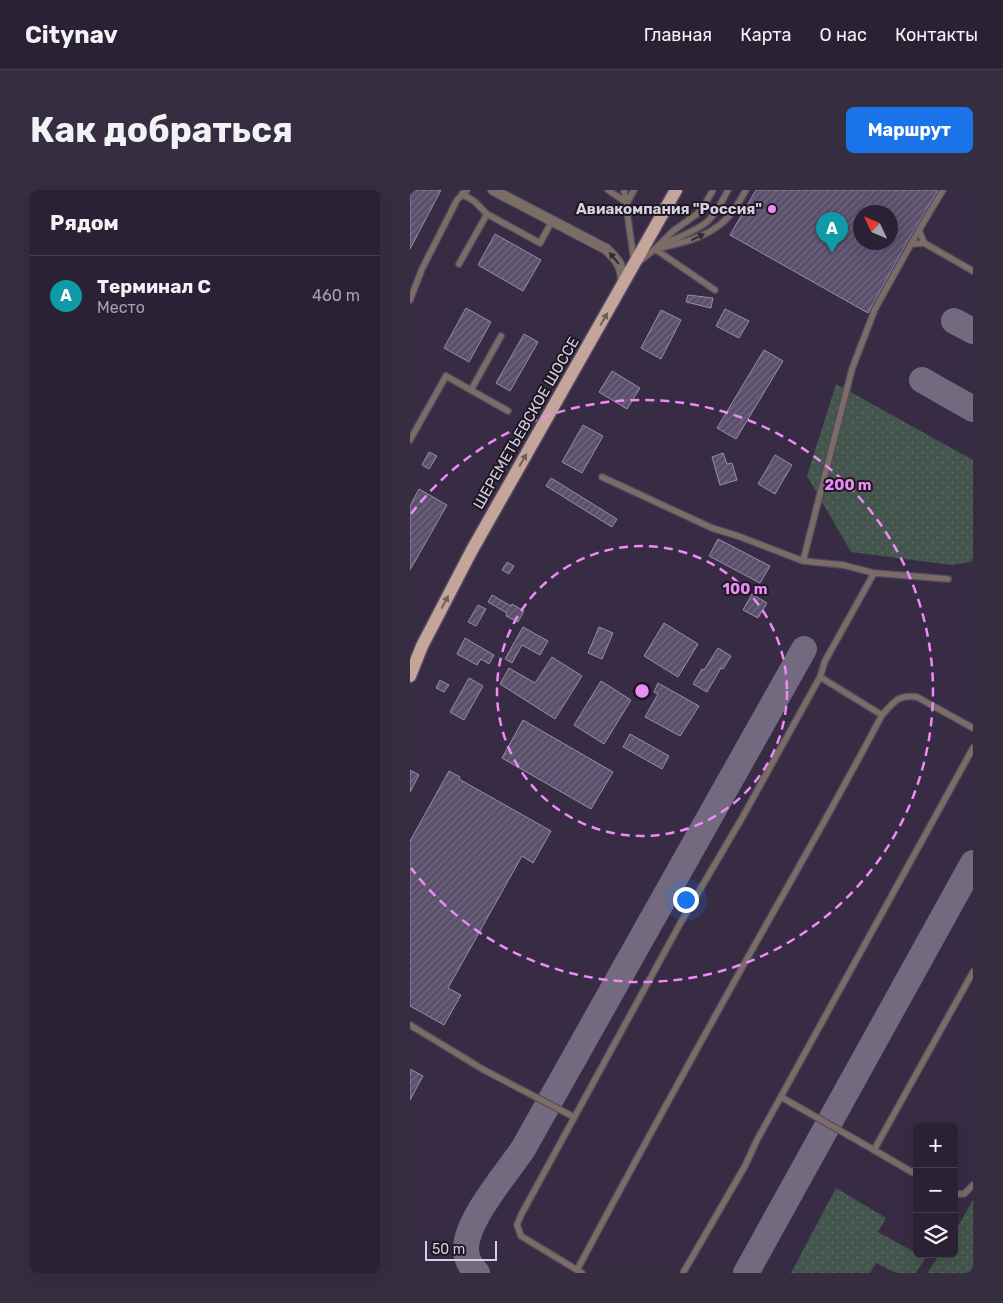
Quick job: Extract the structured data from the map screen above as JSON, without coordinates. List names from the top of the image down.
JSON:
{
  "streets": {
    "main road": ["ШЕРЕМЕТЬЕВСКОЕ ШОССЕ"]
  },
  "one_way": ["ШЕРЕМЕТЬЕВСКОЕ ШОССЕ"],
  "places": ["Авиакомпания \"Россия\""],
  "scale_bar": "50 m",
  "north": "top left",
  "page": {
    "header": "Citynav",
    "nav": [
      "Главная",
      "Карта",
      "О нас",
      "Контакты"
    ],
    "buttons": "Маршрут",
    "title": "Как добраться",
    "heading": "Рядом",
    "pins": "A",
    "list": [
      {
        "mark": "A",
        "name": "Терминал C",
        "note": "Место",
        "value": "460 m"
      }
    ],
    "map_buttons": ["+", "−"],
    "scale": "50 m"
  },
  "rings": ["200 m", "100 m"]
}
